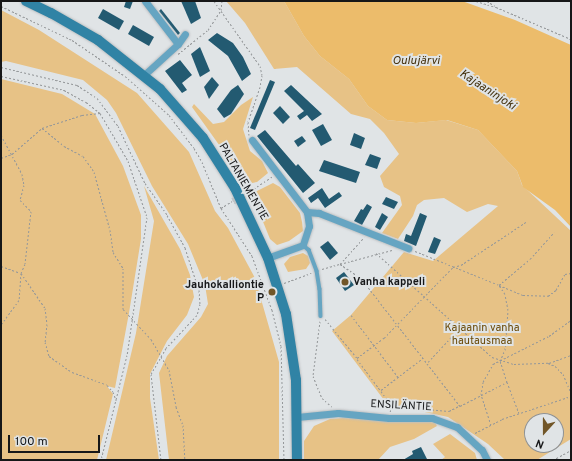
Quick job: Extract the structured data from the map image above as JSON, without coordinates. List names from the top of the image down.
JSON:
{
  "streets": {
    "street": ["PALTANIEMENTIE", "ENSILÄNTIE"]
  },
  "crossings": [
    ["PALTANIEMENTIE", "ENSILÄNTIE"]
  ],
  "water": ["Oulujärvi", "Kajaaninjoki"],
  "parks": ["Kajaanin vanha hautausmaa"],
  "places": ["Vanha kappeli", "Jauhokalliontie P"],
  "scale_bar": "100 m",
  "north": "bottom"
}
